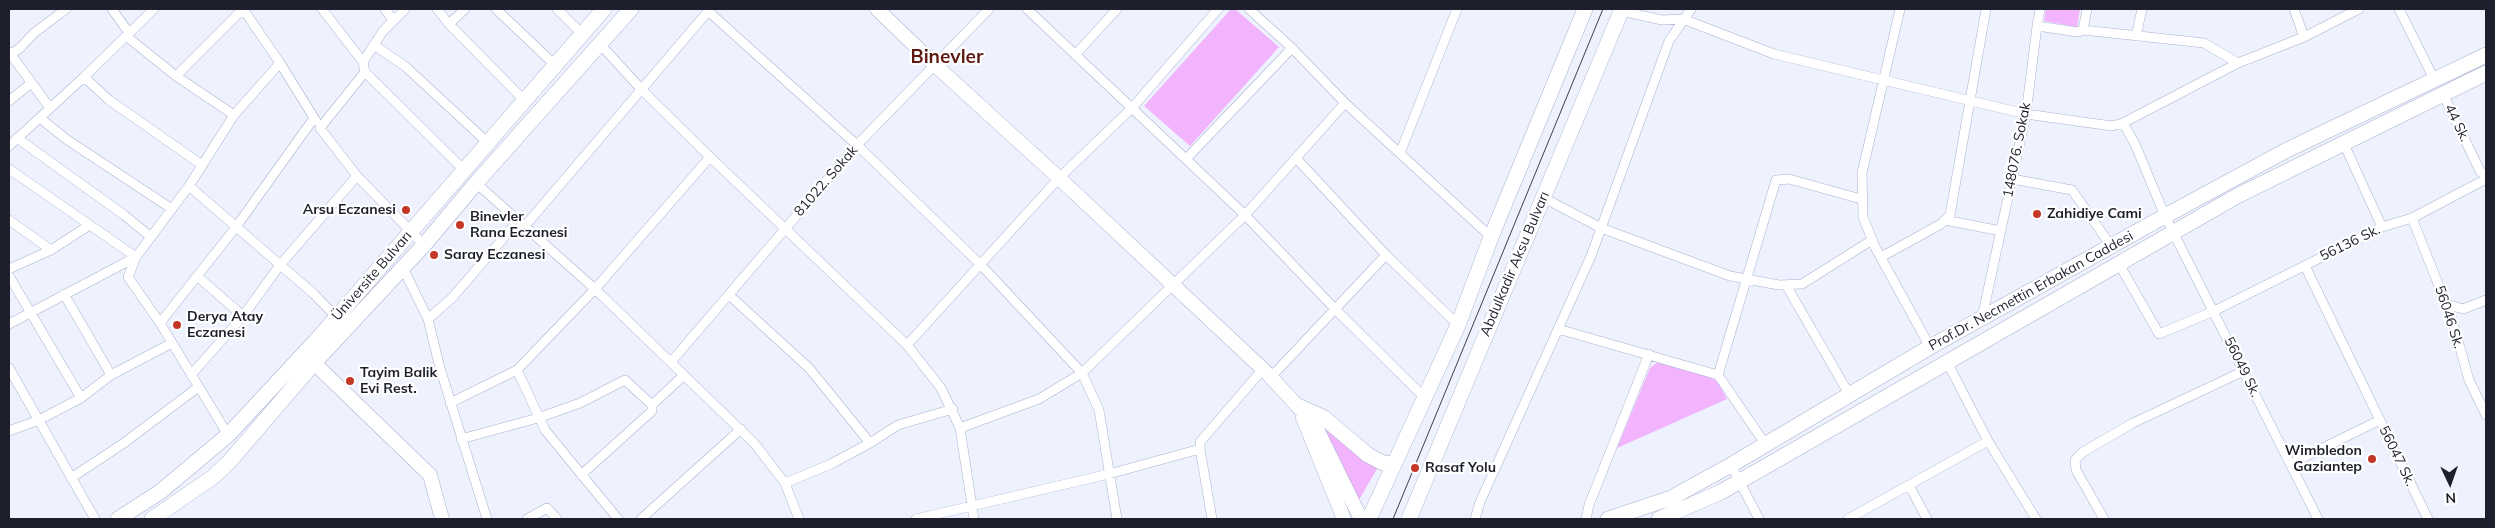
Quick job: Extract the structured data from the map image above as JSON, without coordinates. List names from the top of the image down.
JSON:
{
  "streets": {
    "main road": ["Abdulkadir Aksu Bulvarı", "Üniversite Bulvarı", "Prof.Dr. Necmettin Erbakan Caddesi"],
    "street": [
      "44 Sk.",
      "148076. Sokak",
      "81022. Sokak",
      "56136 Sk.",
      "56046 Sk.",
      "56049 Sk.",
      "56047 Sk."
    ]
  },
  "crossings": [
    ["44 Sk.", "56136 Sk."],
    ["44 Sk.", "Prof.Dr. Necmettin Erbakan Caddesi"],
    ["148076. Sokak", "Prof.Dr. Necmettin Erbakan Caddesi"],
    ["56136 Sk.", "Prof.Dr. Necmettin Erbakan Caddesi"],
    ["56136 Sk.", "56046 Sk."],
    ["56136 Sk.", "56049 Sk."],
    ["56136 Sk.", "56047 Sk."],
    ["Prof.Dr. Necmettin Erbakan Caddesi", "56049 Sk."]
  ],
  "districts": ["Binevler"],
  "places": [
    "Arsu Eczanesi",
    "Zahidiye Cami",
    "Binevler Rana Eczanesi",
    "Saray Eczanesi",
    "Derya Atay Eczanesi",
    "Tayim Balik Evi Rest.",
    "Wimbledon Gaziantep",
    "Rasaf Yolu"
  ],
  "north": "bottom"
}
